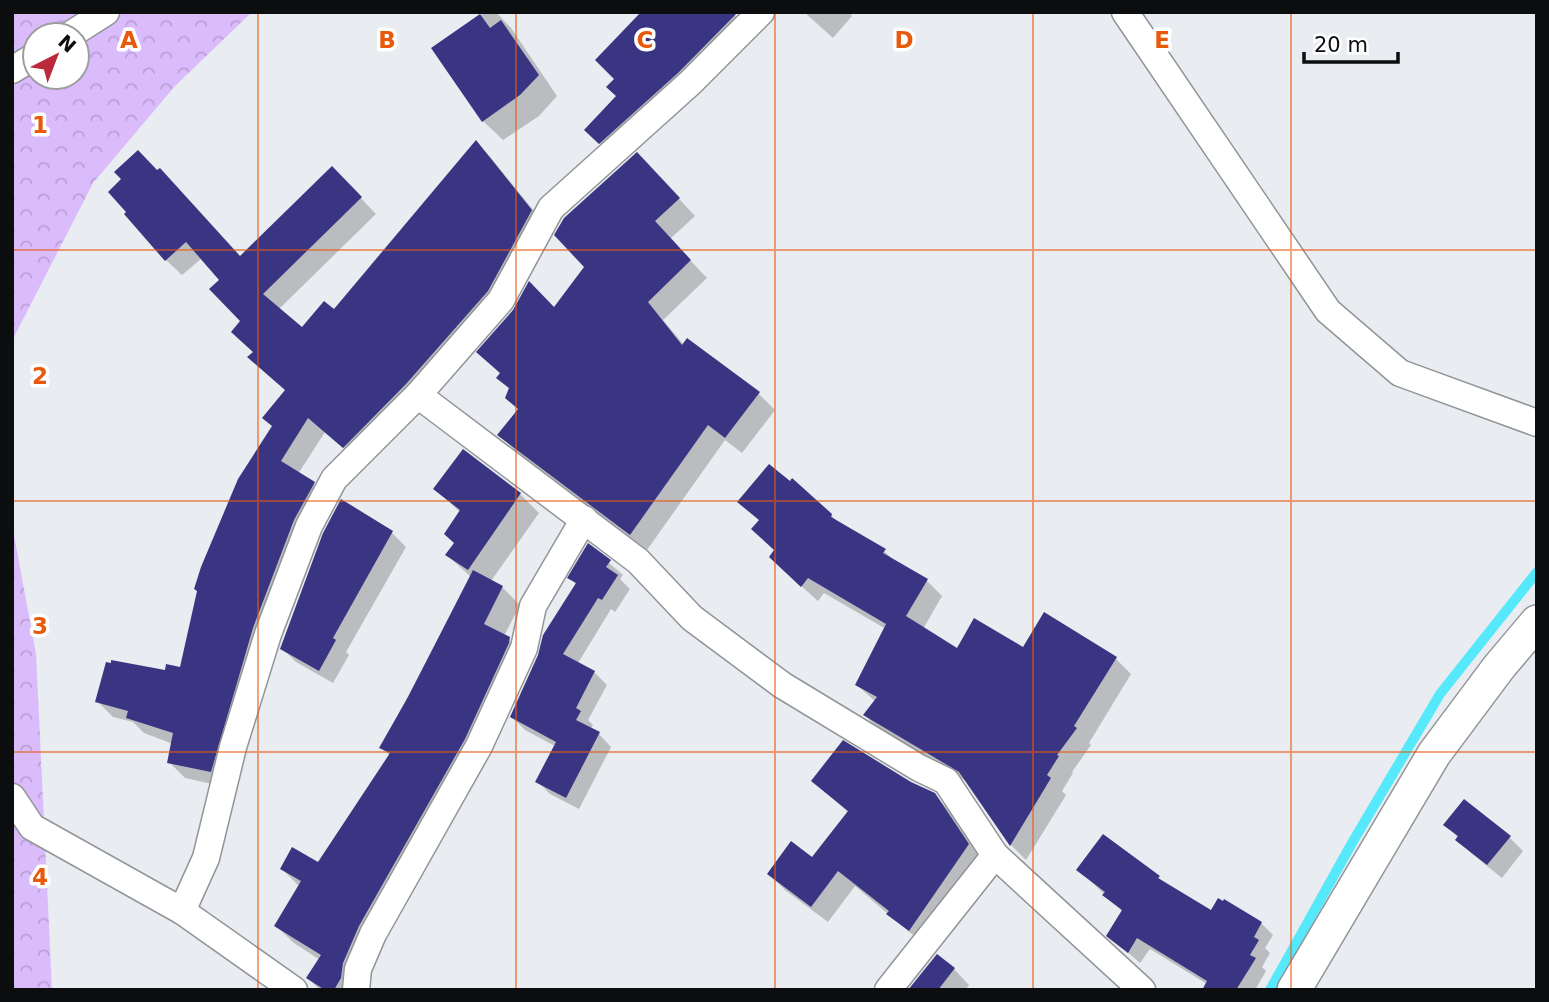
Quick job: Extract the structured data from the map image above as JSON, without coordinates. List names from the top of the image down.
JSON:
{
  "scale_bar": "20 m",
  "north": "top right",
  "grid": {
    "columns": [
      "A",
      "B",
      "C",
      "D",
      "E"
    ],
    "rows": [
      "1",
      "2",
      "3",
      "4"
    ]
  }
}
